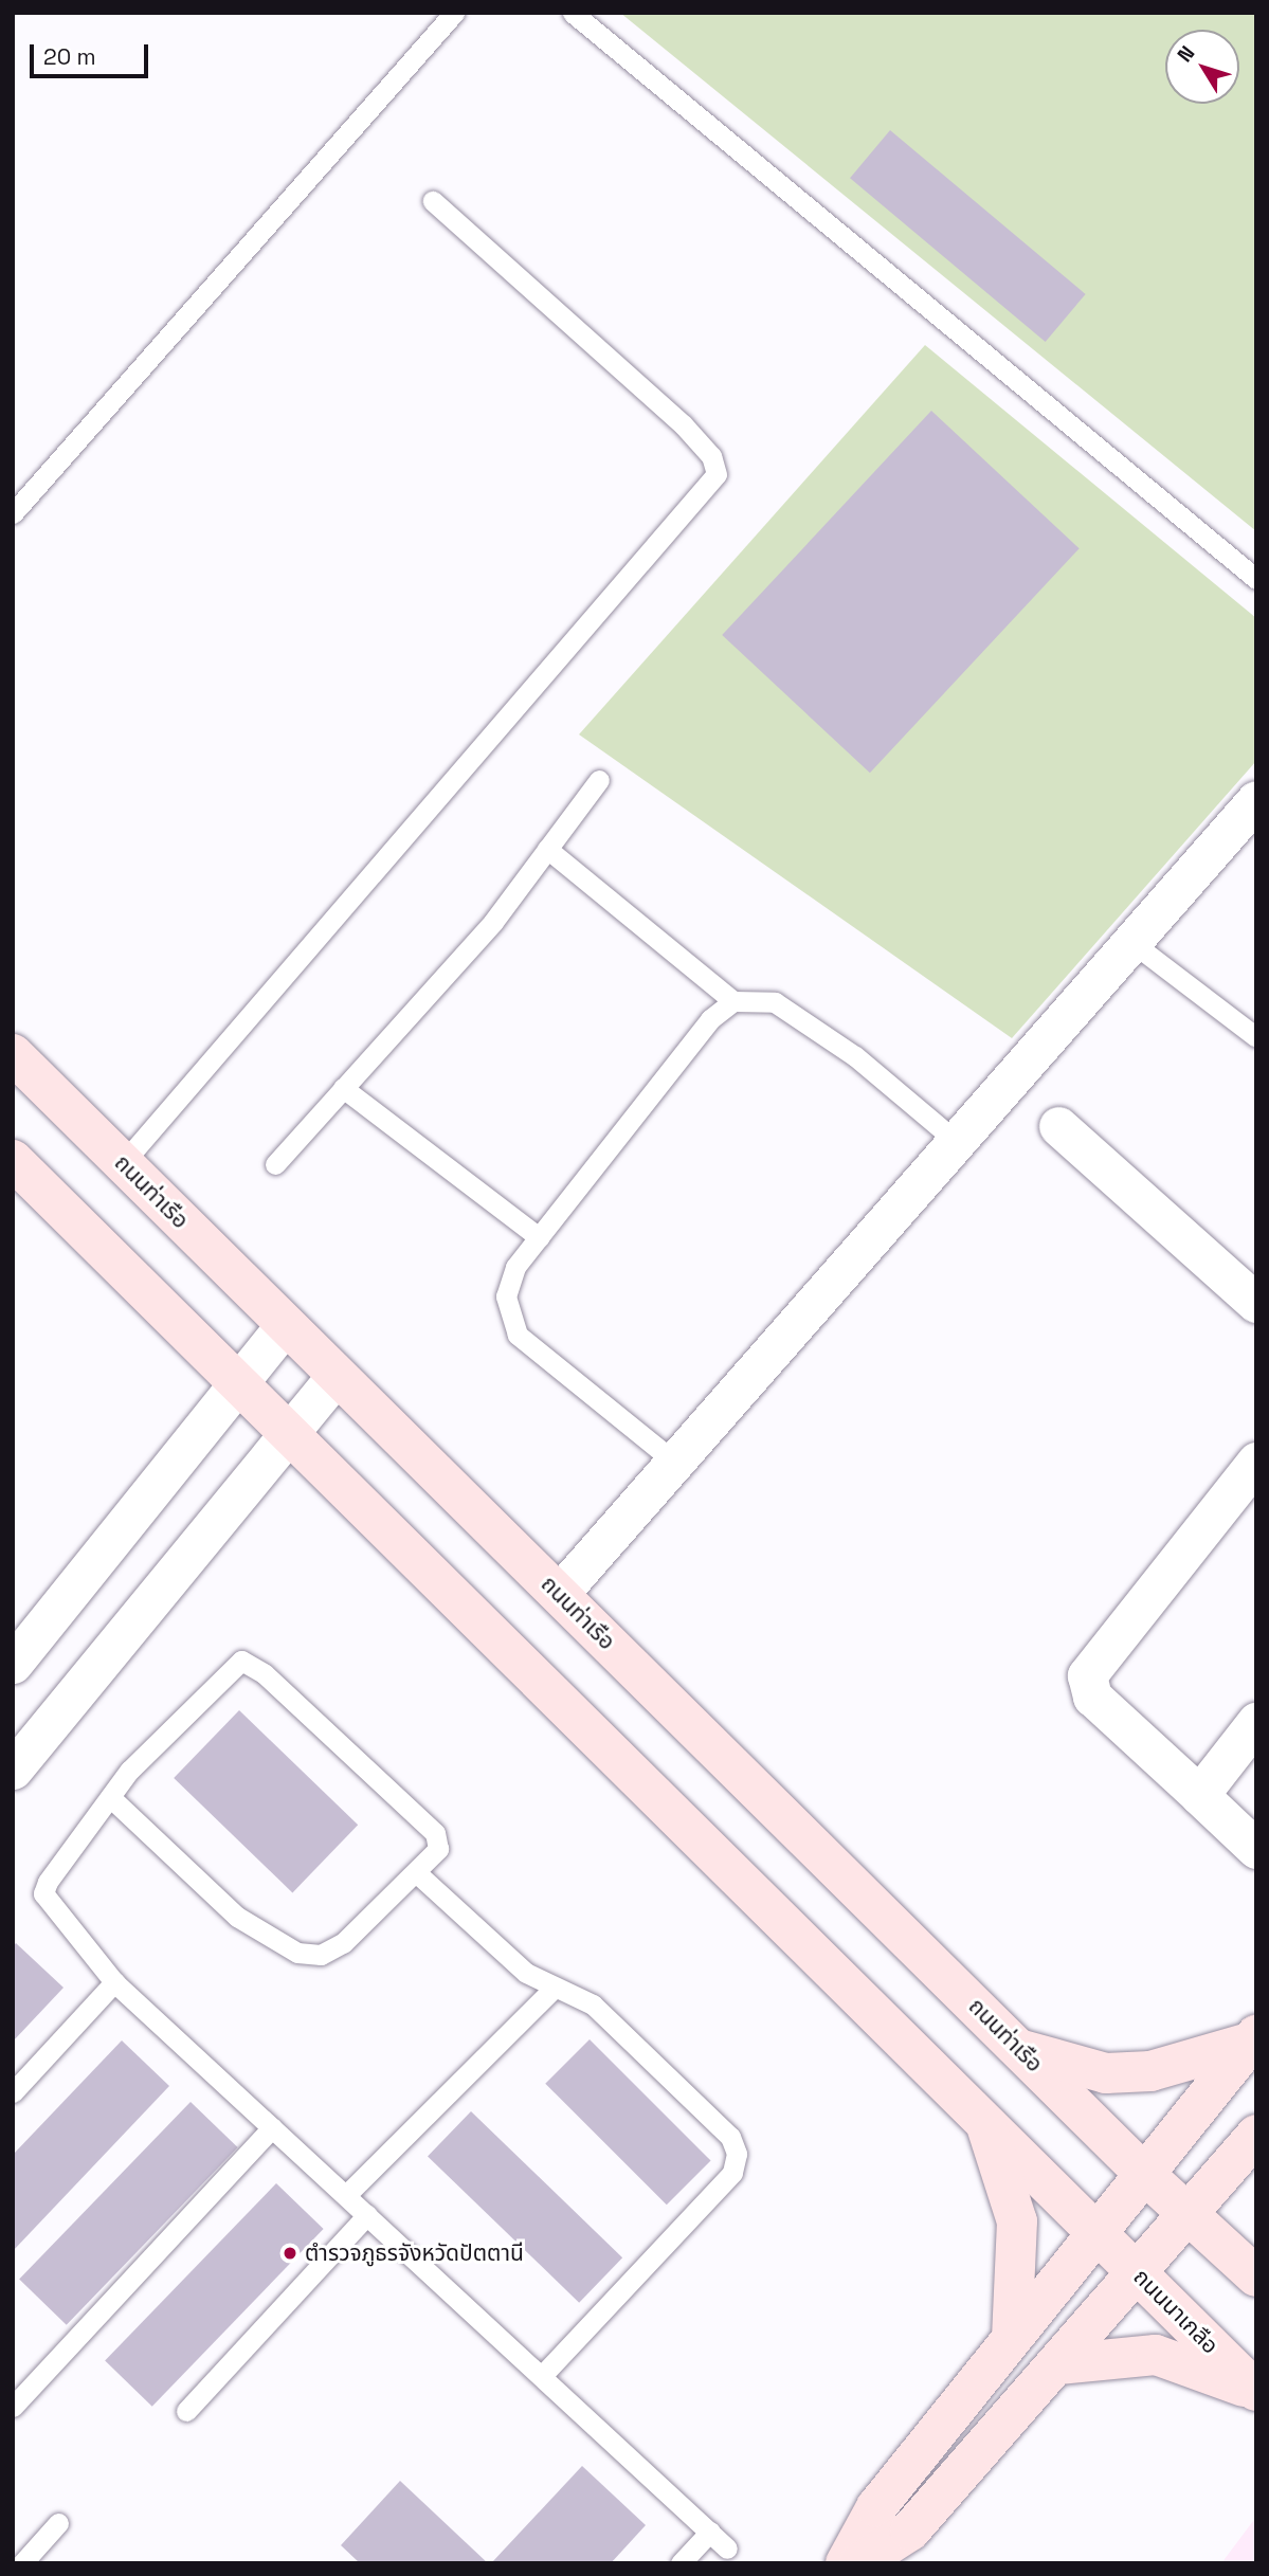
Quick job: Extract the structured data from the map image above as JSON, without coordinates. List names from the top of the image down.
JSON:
{
  "streets": {
    "street": ["ถนนท่าเรือ", "ถนนนาเกลือ"]
  },
  "places": ["ตำรวจภูธรจังหวัดปัตตานี"],
  "scale_bar": "20 m",
  "north": "top left"
}
